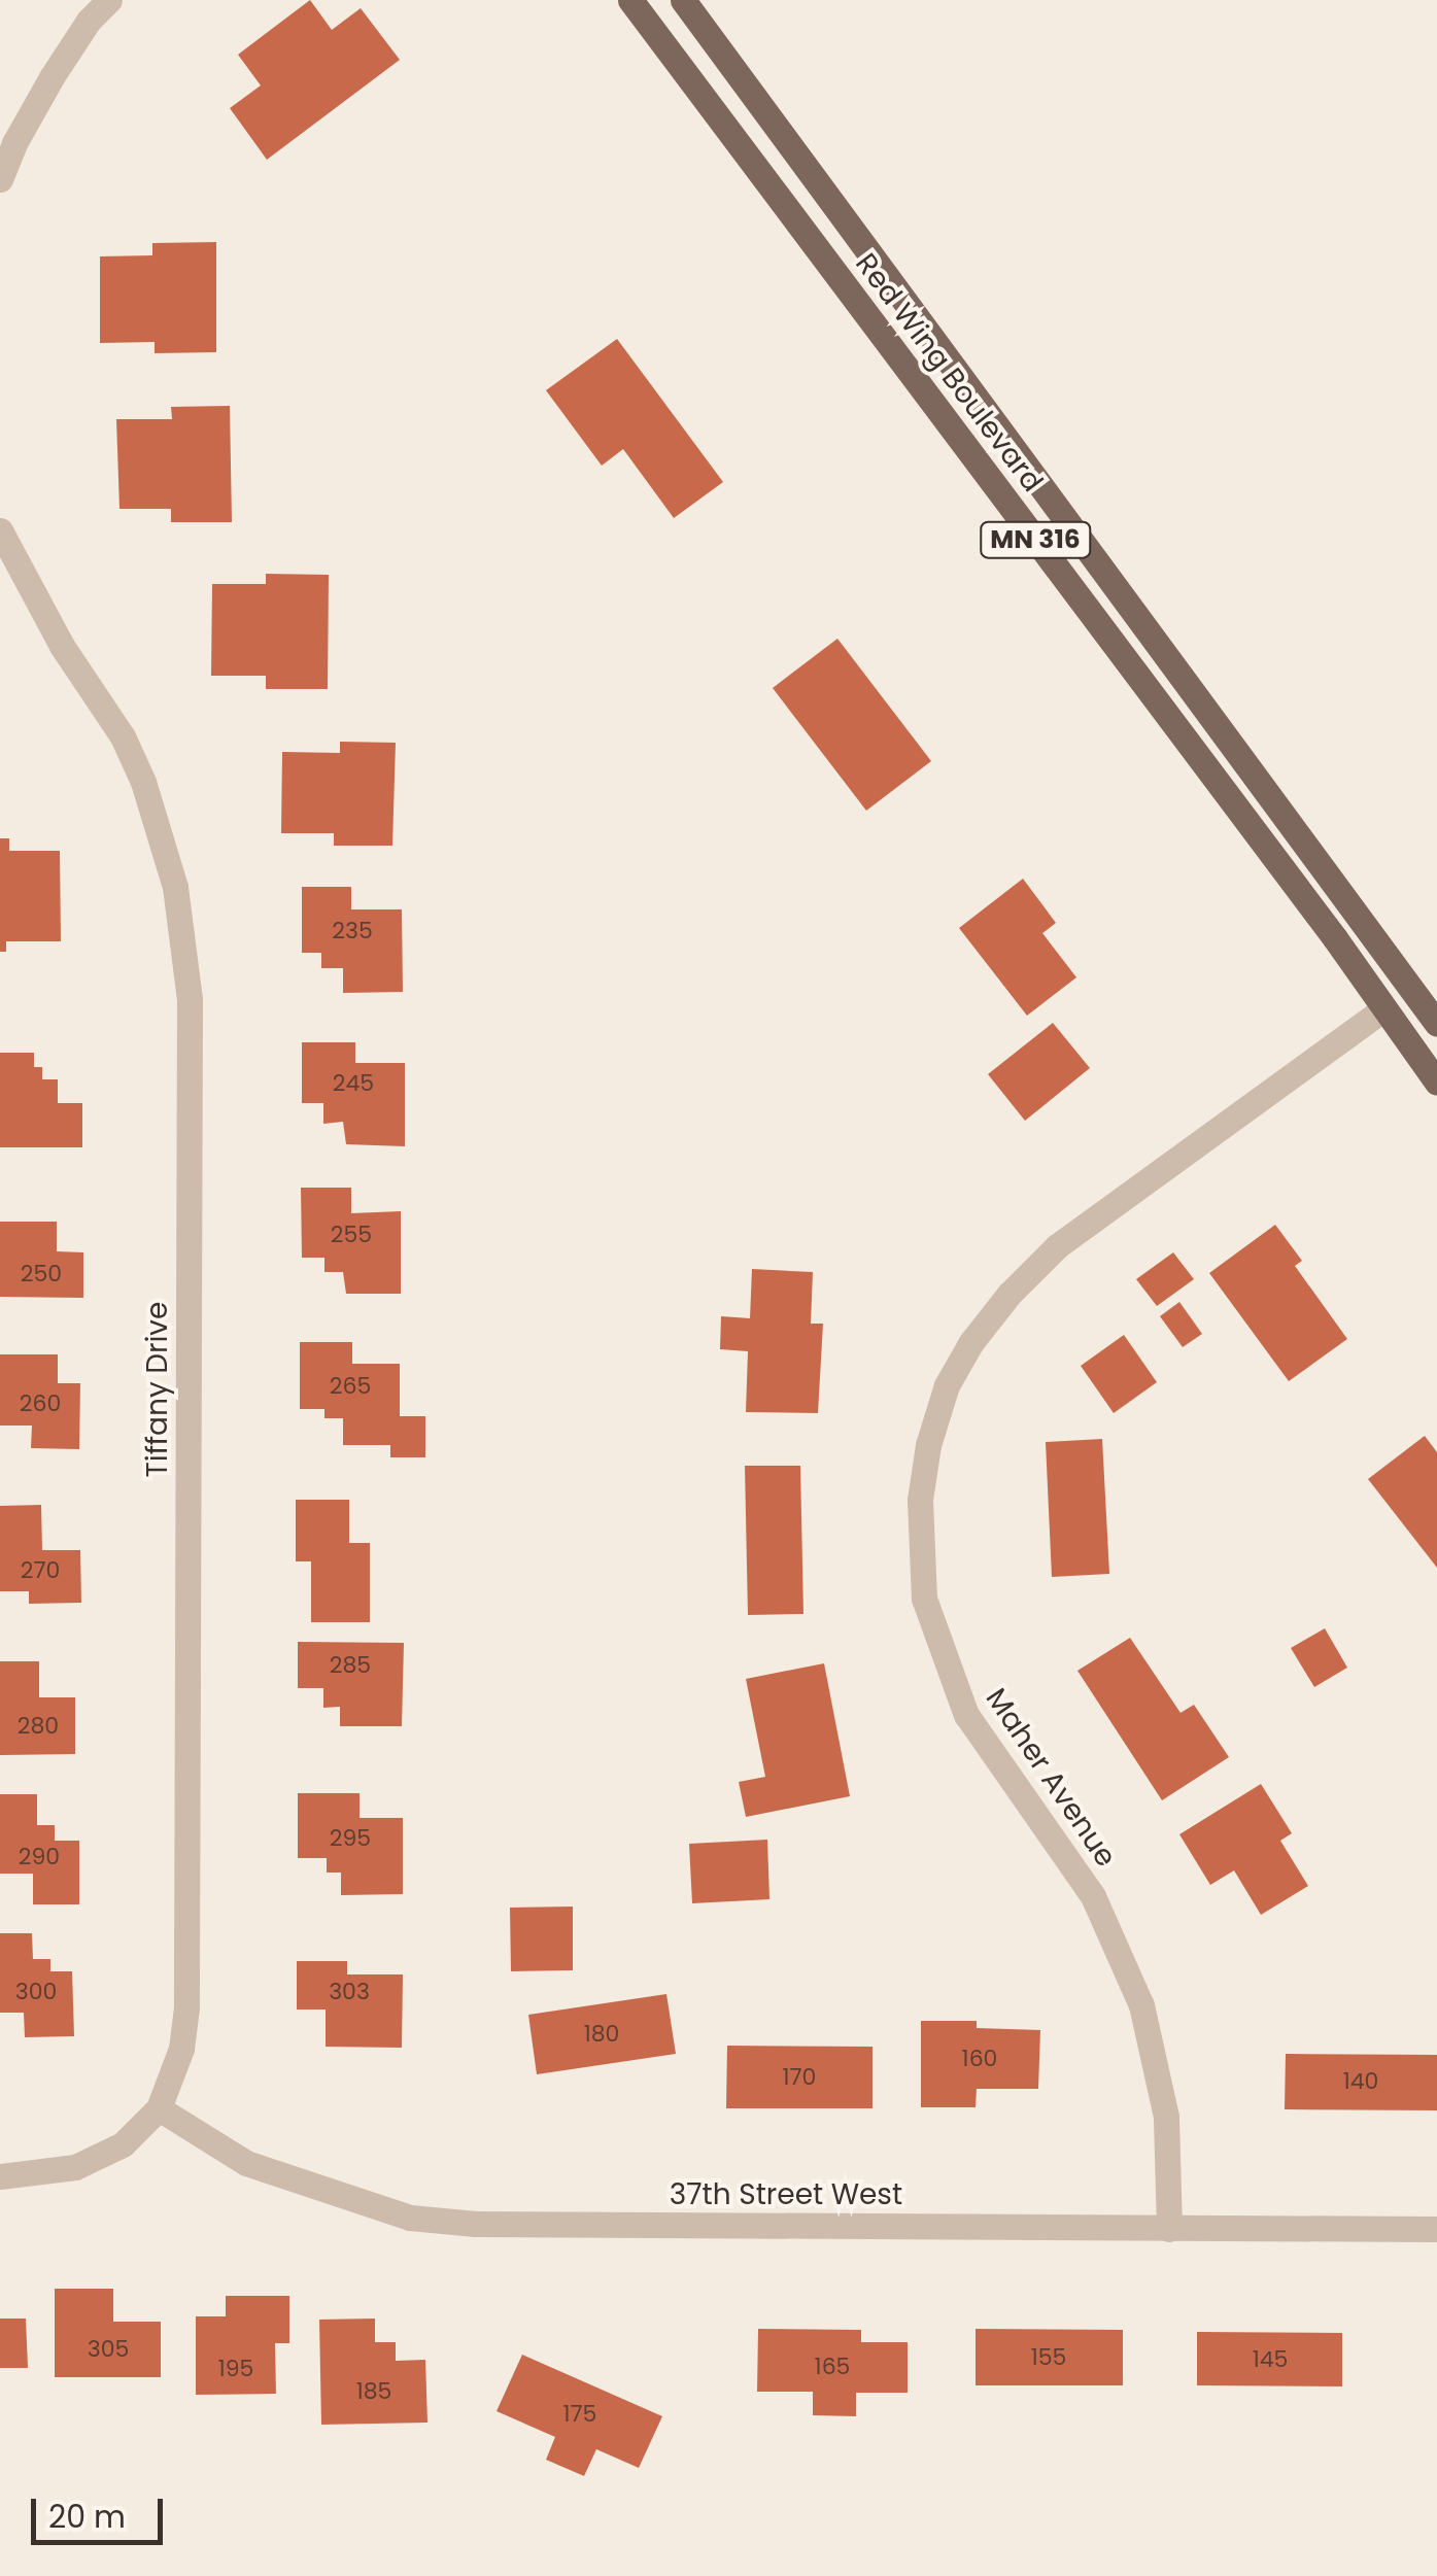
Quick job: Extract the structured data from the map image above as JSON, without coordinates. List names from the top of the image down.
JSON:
{
  "streets": {
    "main road": ["Red Wing Boulevard", "MN 316"],
    "street": ["Tiffany Drive", "Maher Avenue", "37th Street West"]
  },
  "crossings": [
    ["Red Wing Boulevard", "Maher Avenue"],
    ["Tiffany Drive", "37th Street West"],
    ["Maher Avenue", "37th Street West"]
  ],
  "house_numbers": [
    "235",
    "245",
    "255",
    "250",
    "265",
    "260",
    "270",
    "285",
    "280",
    "295",
    "290",
    "300",
    "303",
    "180",
    "160",
    "170",
    "140",
    "305",
    "155",
    "145",
    "165",
    "195",
    "185",
    "175"
  ],
  "scale_bar": "20 m"
}
